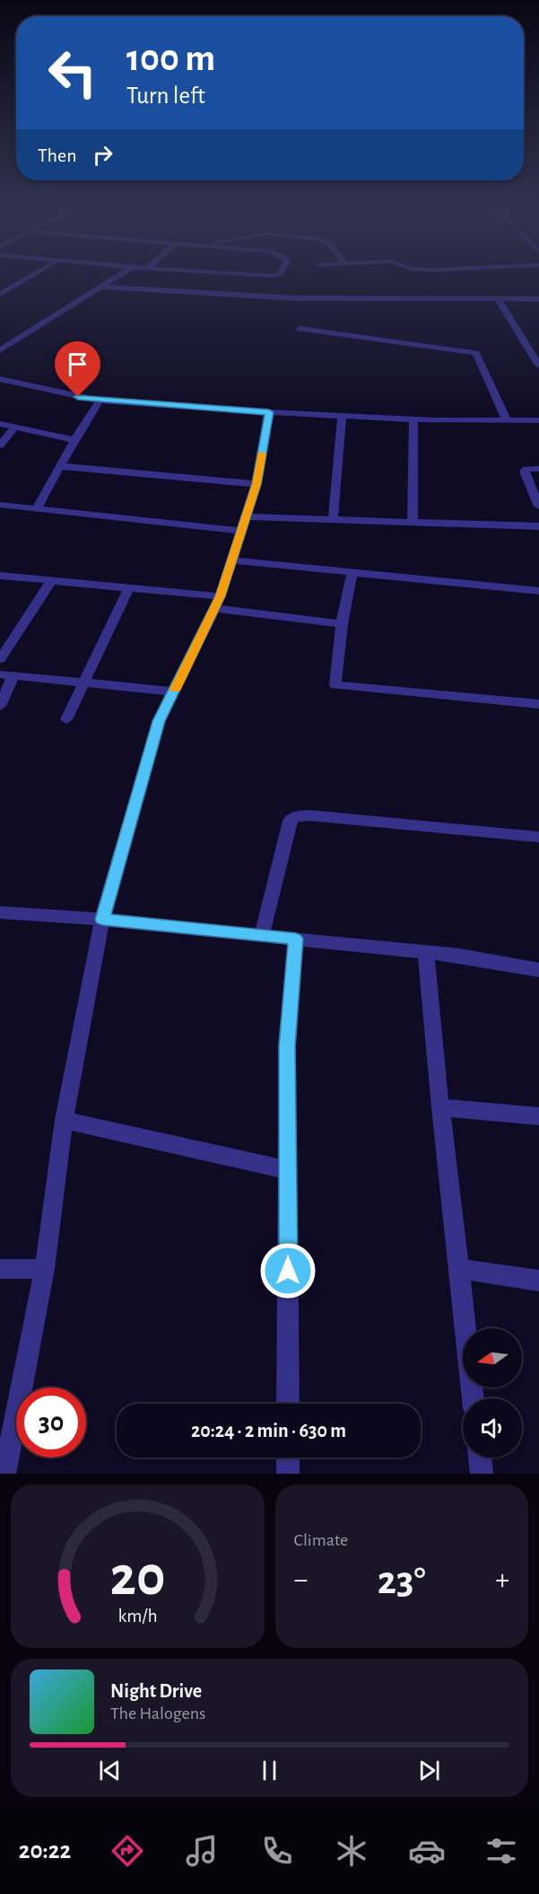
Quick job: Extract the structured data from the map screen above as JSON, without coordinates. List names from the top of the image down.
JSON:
{
  "north": "left",
  "page": {
    "turn": ["100 m", "Turn left"],
    "then": "Then",
    "limit": "30",
    "trip": "20:24 · 2 min · 630 m",
    "tile": "Climate",
    "heat": ["−", "23°", "+"],
    "song": ["Night Drive", "The Halogens"],
    "tabs": "20:22",
    "gauge": ["20", "km/h"]
  }
}
